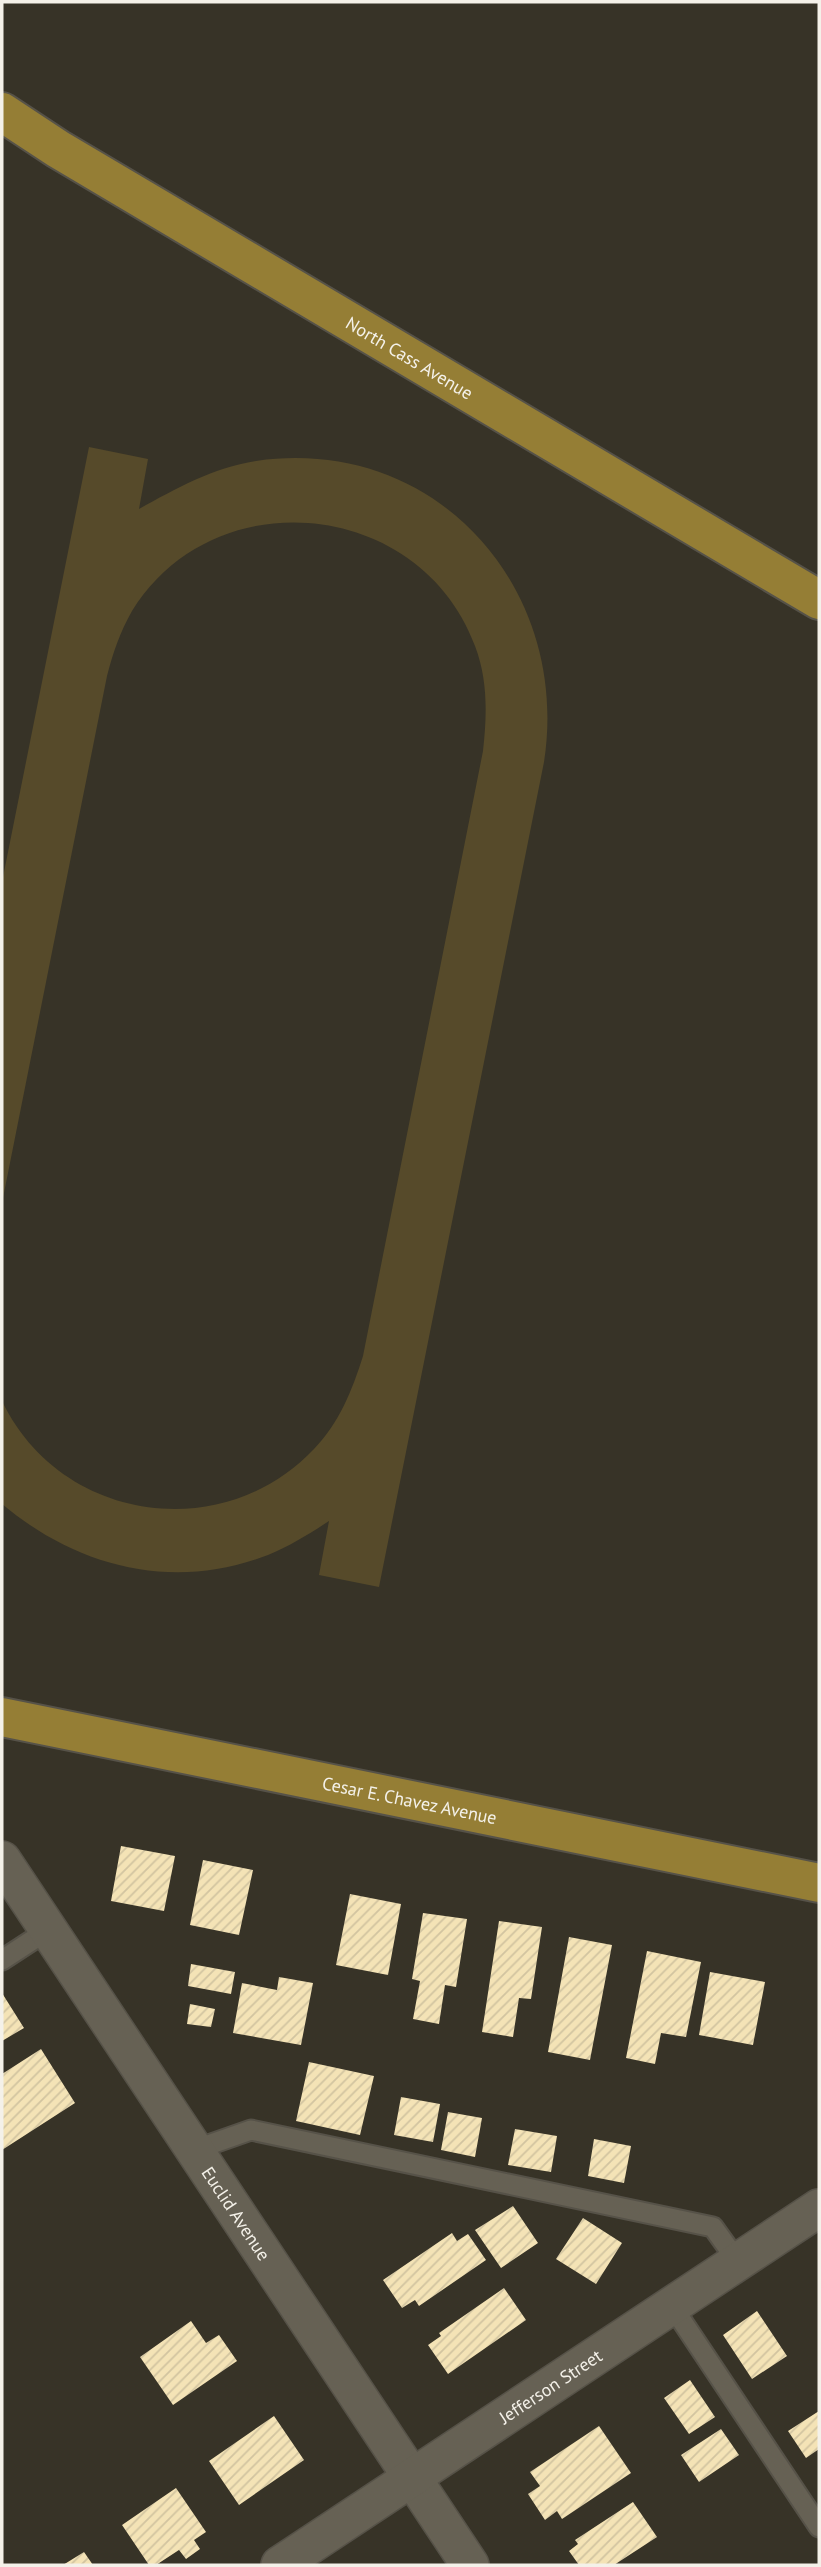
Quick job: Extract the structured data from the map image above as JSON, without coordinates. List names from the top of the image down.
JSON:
{
  "streets": {
    "main road": ["North Cass Avenue", "Cesar E. Chavez Avenue"],
    "street": ["Euclid Avenue", "Jefferson Street"]
  },
  "crossings": [
    ["Euclid Avenue", "Jefferson Street"]
  ]
}
